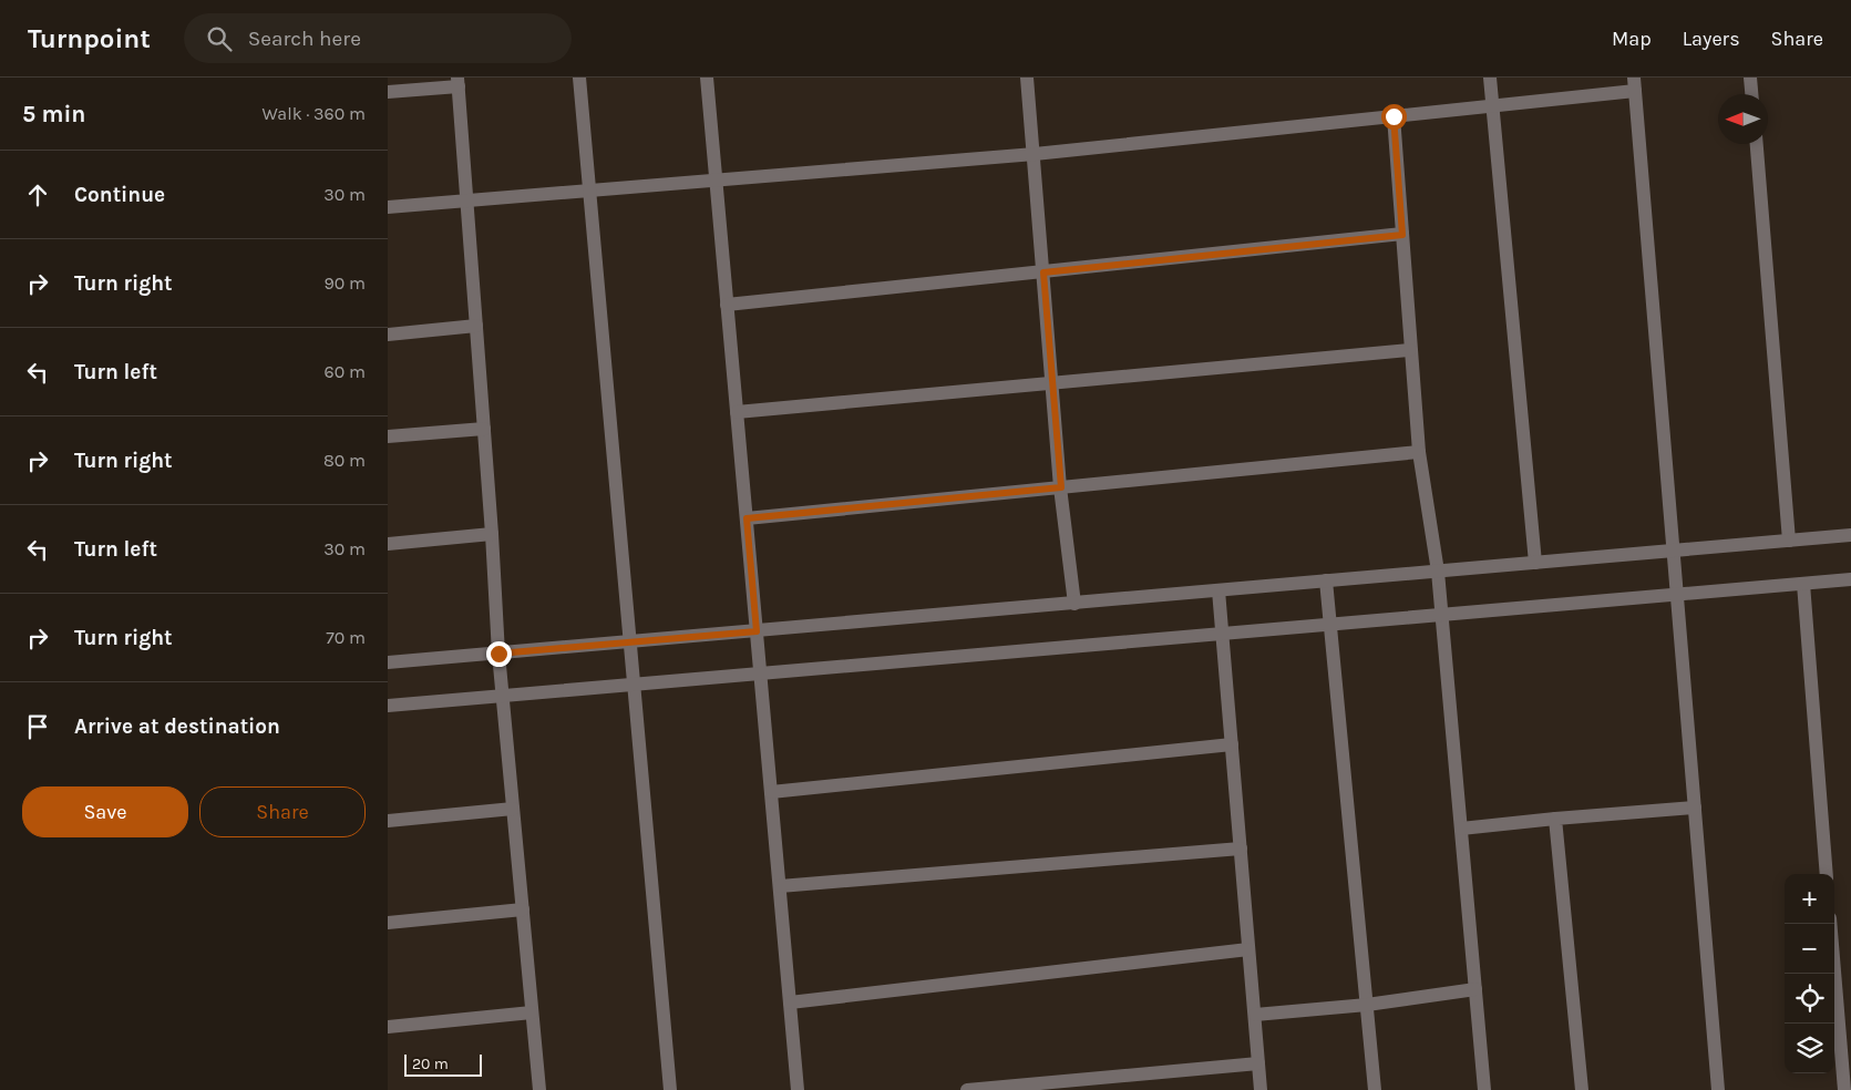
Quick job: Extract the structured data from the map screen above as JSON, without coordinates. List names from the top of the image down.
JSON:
{
  "scale_bar": "20 m",
  "north": "left",
  "page": {
    "header": "Turnpoint",
    "search": "Search here",
    "nav": ["Map", "Layers", "Share"],
    "heading": ["5 min", "Walk · 360 m"],
    "list": [
      ["Continue", "30 m"],
      ["Turn right", "90 m"],
      ["Turn left", "60 m"],
      ["Turn right", "80 m"],
      ["Turn left", "30 m"],
      ["Turn right", "70 m"],
      "Arrive at destination"
    ],
    "buttons": ["Save", "Share"],
    "map_buttons": ["+", "−"],
    "scale": "20 m"
  }
}
